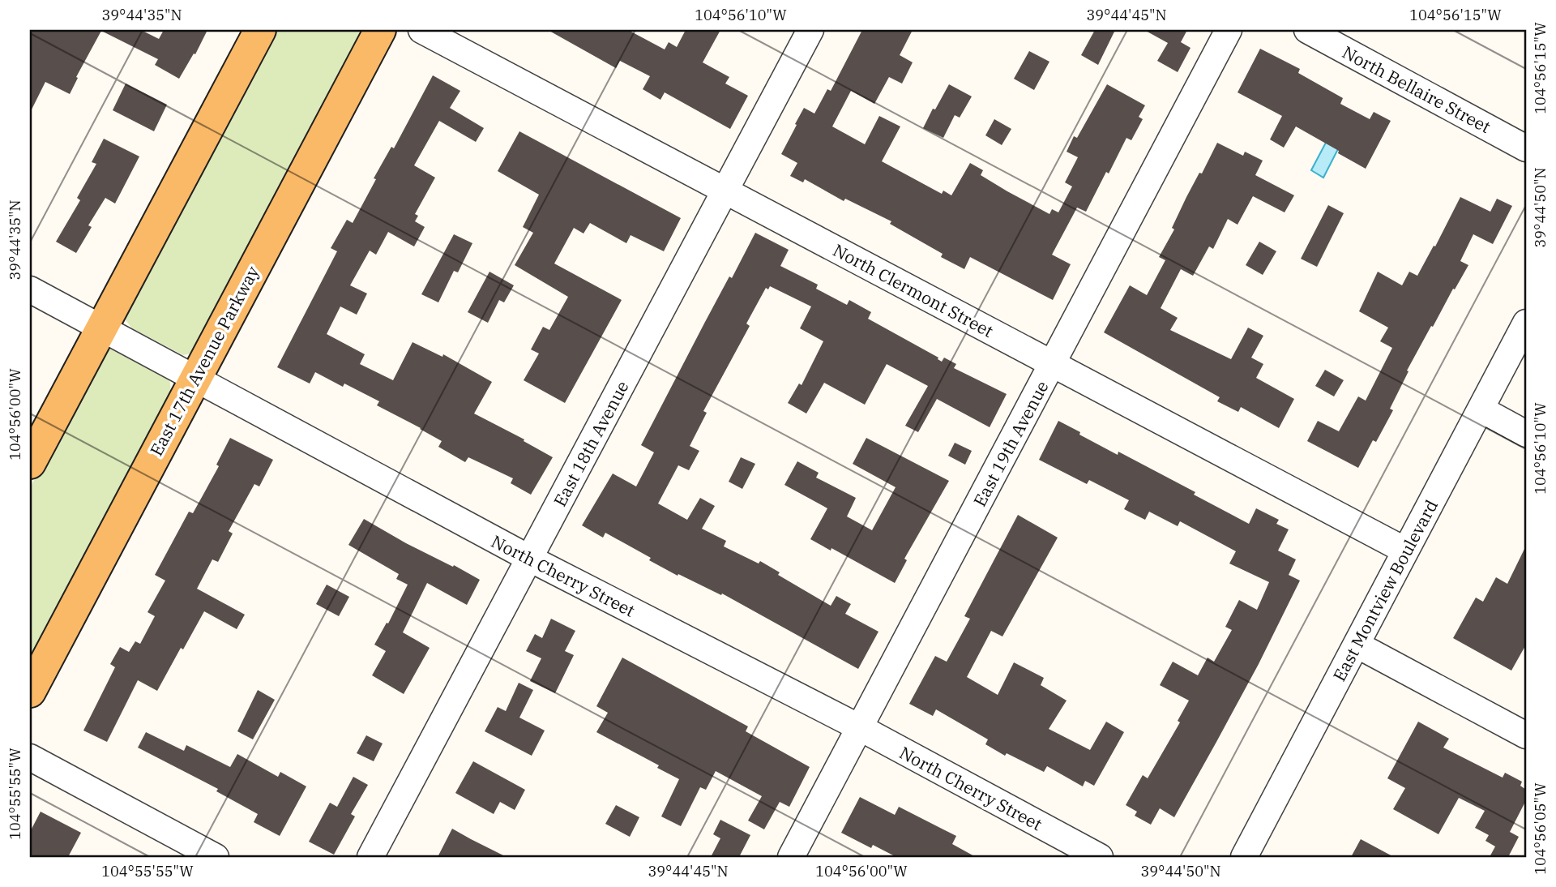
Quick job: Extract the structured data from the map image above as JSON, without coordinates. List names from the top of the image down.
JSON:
{
  "streets": {
    "main road": ["East 17th Avenue Parkway"],
    "street": [
      "North Bellaire Street",
      "North Clermont Street",
      "East 18th Avenue",
      "East 19th Avenue",
      "North Cherry Street",
      "East Montview Boulevard"
    ]
  },
  "crossings": [
    ["North Clermont Street", "East 18th Avenue"],
    ["North Clermont Street", "East 19th Avenue"],
    ["North Clermont Street", "East Montview Boulevard"],
    ["East 17th Avenue Parkway", "North Cherry Street"],
    ["East 18th Avenue", "North Cherry Street"],
    ["East 19th Avenue", "North Cherry Street"]
  ],
  "coordinates": [
    "39°44'35\"N",
    "104°56'10\"W",
    "39°44'45\"N",
    "104°56'15\"W",
    "39°44'50\"N",
    "104°56'00\"W",
    "104°55'55\"W",
    "104°56'05\"W"
  ]
}
